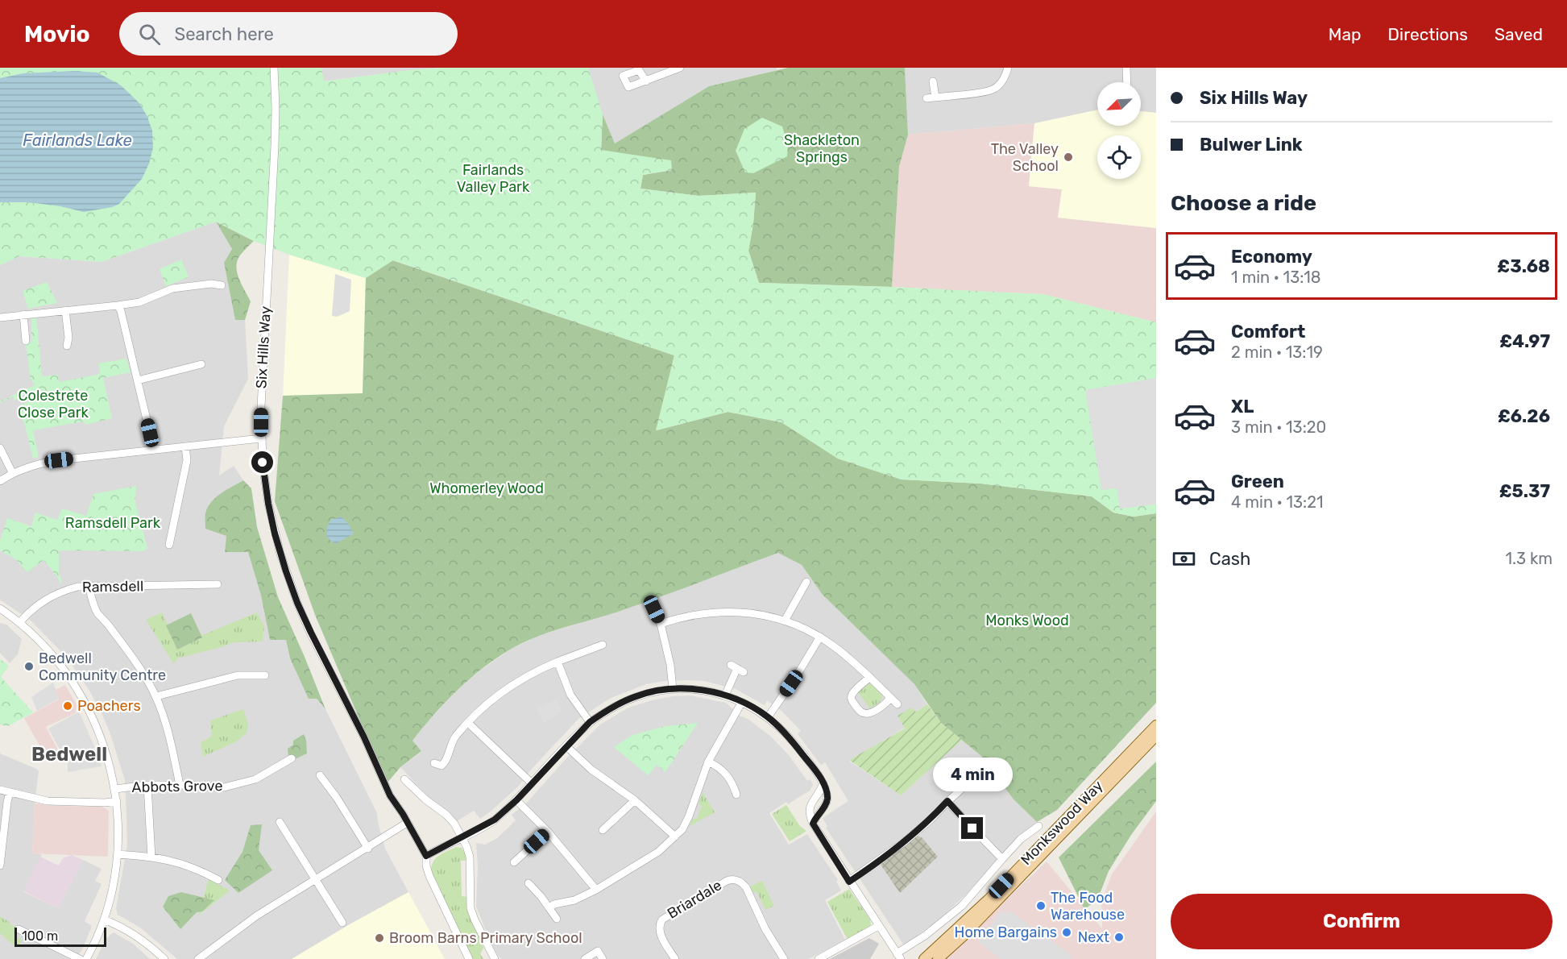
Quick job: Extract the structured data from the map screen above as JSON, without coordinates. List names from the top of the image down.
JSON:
{
  "streets": {
    "main road": ["Monkswood Way"],
    "street": [
      "Six Hills Way",
      "Ramsdell",
      "Abbots Grove",
      "Briardale"
    ]
  },
  "districts": ["Bedwell"],
  "water": ["Fairlands Lake"],
  "parks": [
    "Shackleton Springs",
    "Fairlands Valley Park",
    "Colestrete Close Park",
    "Whomerley Wood",
    "Ramsdell Park",
    "Monks Wood"
  ],
  "places": [
    "The Valley School",
    "Bedwell Community Centre",
    "Poachers",
    "The Food Warehouse",
    "Home Bargains",
    "Next",
    "Broom Barns Primary School"
  ],
  "scale_bar": "100 m",
  "north": "bottom left",
  "page": {
    "header": "Movio",
    "search": "Search here",
    "nav": ["Map", "Directions", "Saved"],
    "banner": ["Six Hills Way", "Bulwer Link"],
    "heading": "Choose a ride",
    "list": [
      {
        "name": "Economy",
        "note": "1 min · 13:18",
        "value": "£3.68"
      },
      {
        "name": "Comfort",
        "note": "2 min · 13:19",
        "value": "£4.97"
      },
      {
        "name": "XL",
        "note": "3 min · 13:20",
        "value": "£6.26"
      },
      {
        "name": "Green",
        "note": "4 min · 13:21",
        "value": "£5.37"
      }
    ],
    "pay": ["Cash", "1.3 km"],
    "bubble": "4 min",
    "buttons": "Confirm",
    "scale": "100 m"
  }
}
